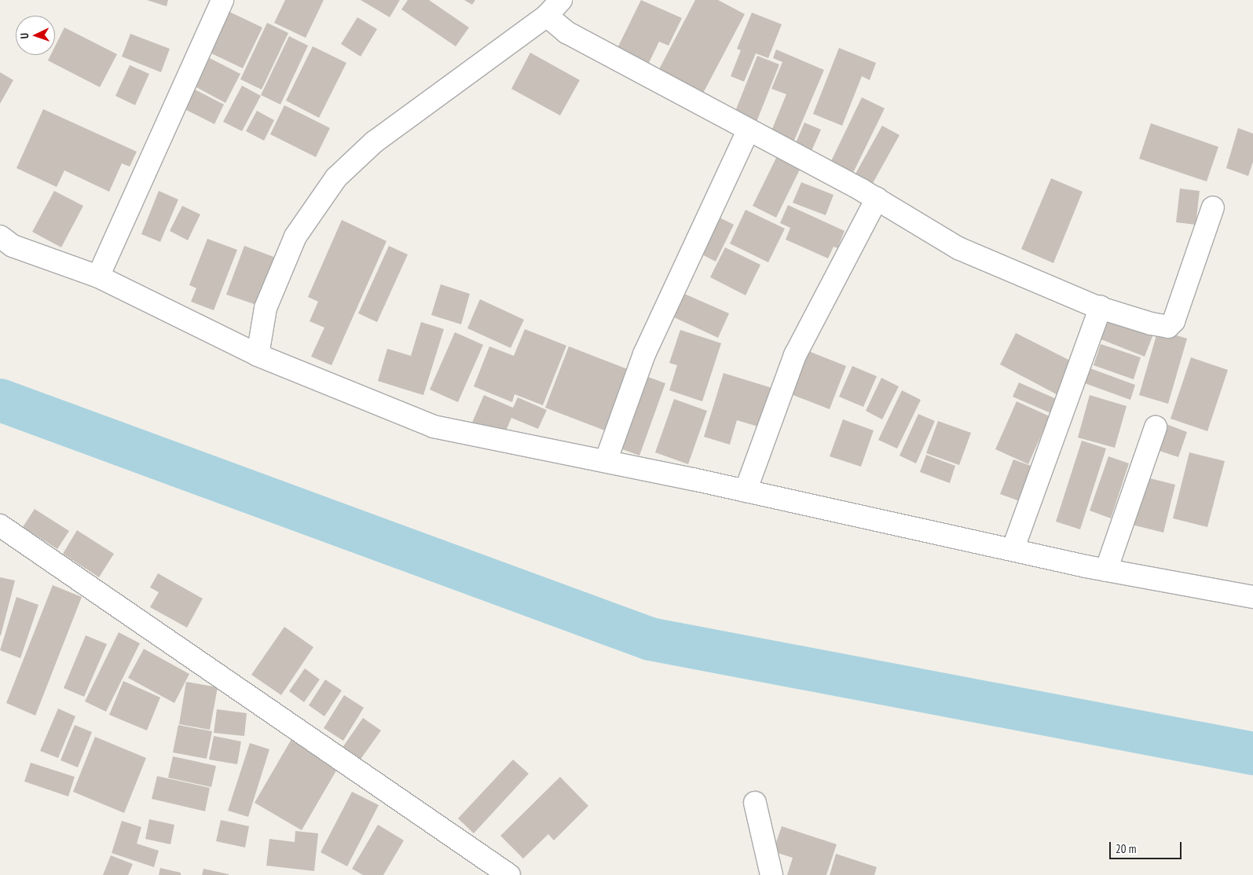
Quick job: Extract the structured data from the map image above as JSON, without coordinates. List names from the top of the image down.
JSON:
{
  "scale_bar": "20 m",
  "north": "left"
}
